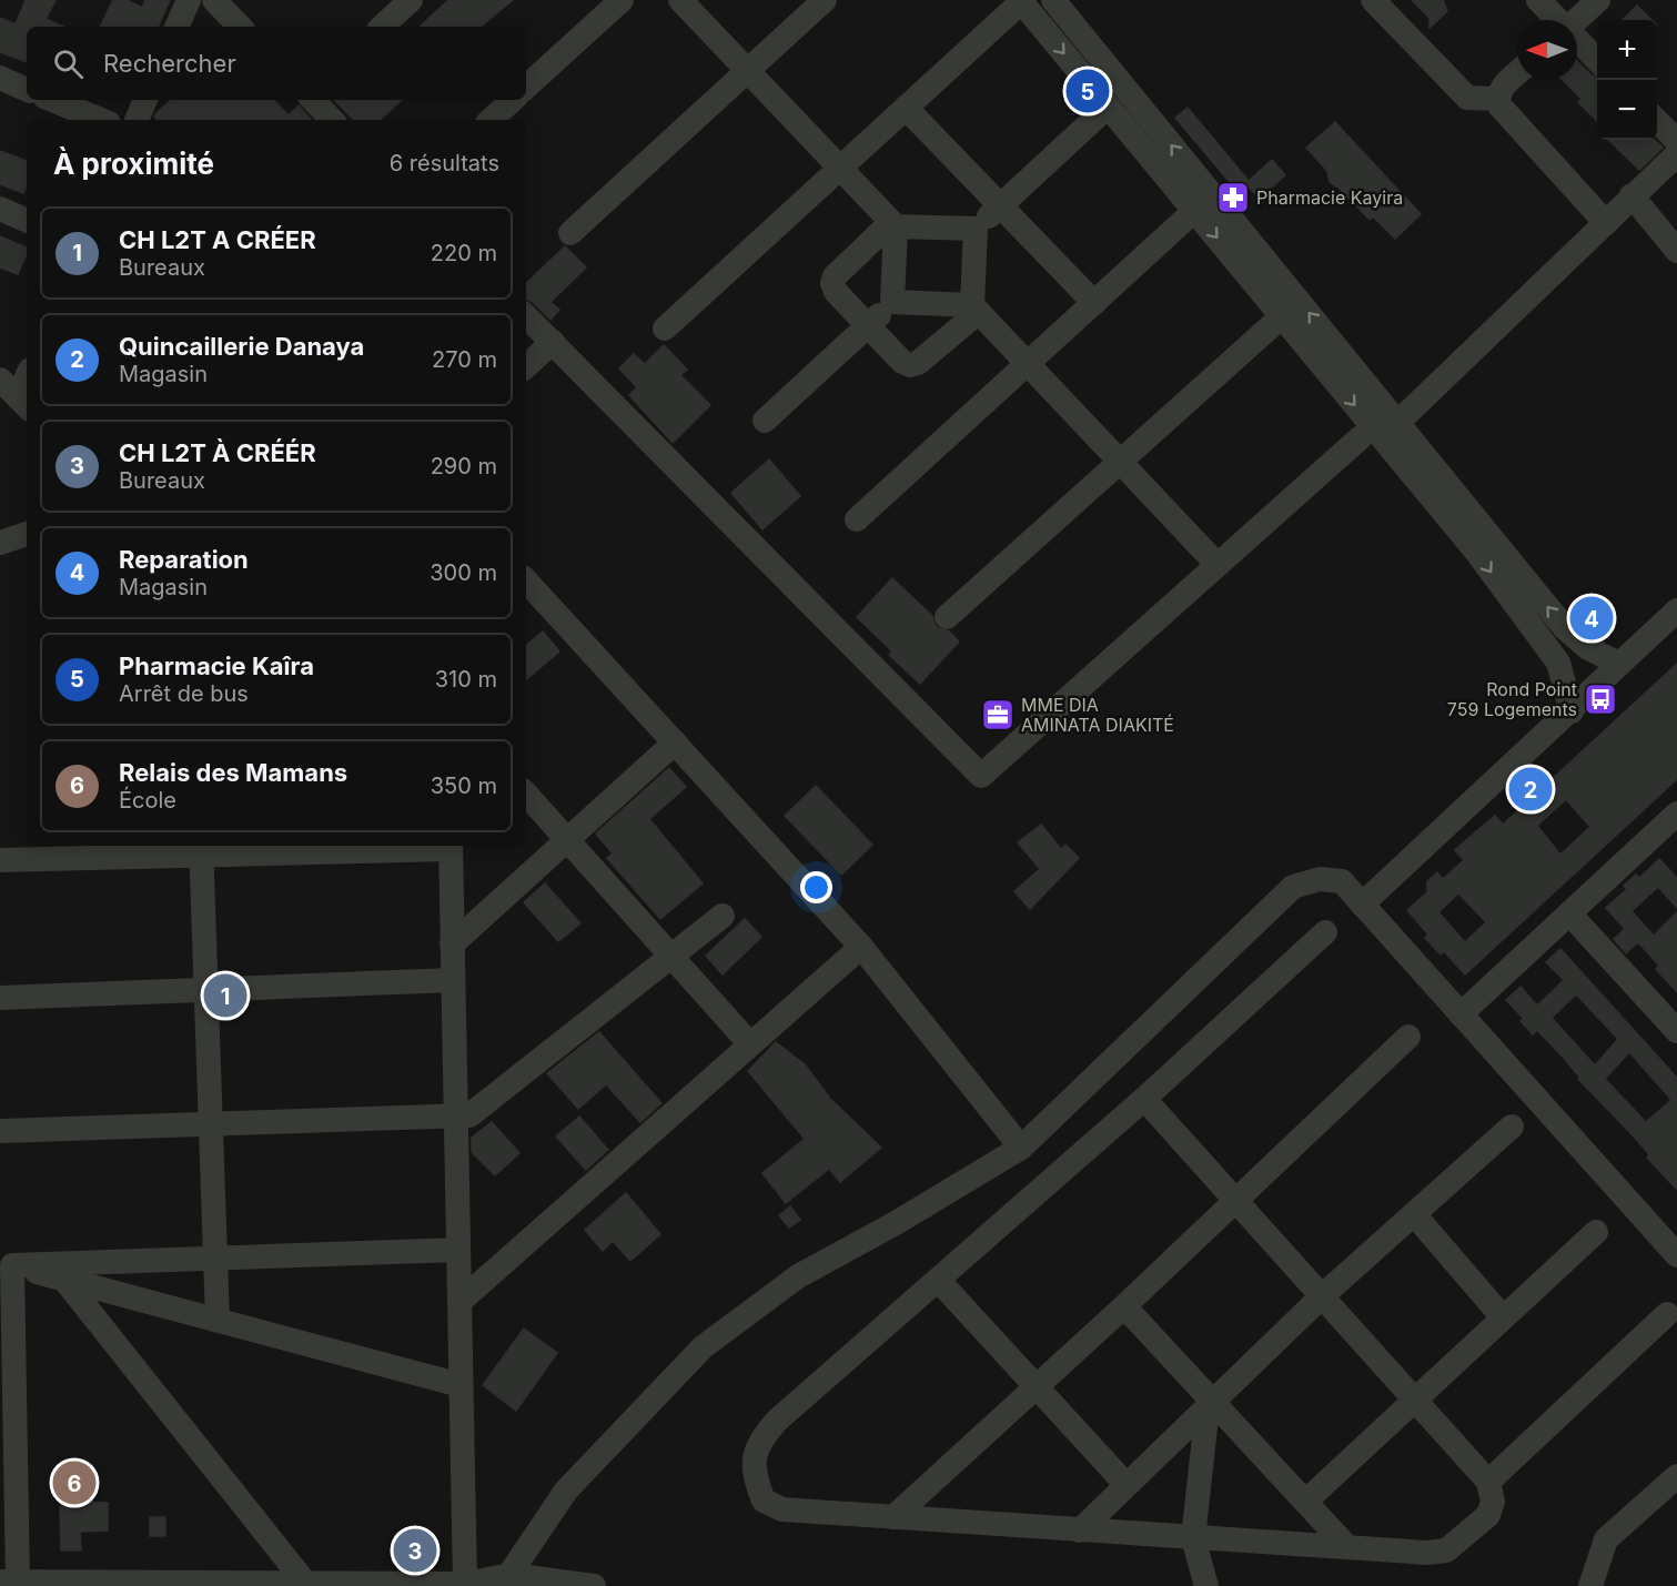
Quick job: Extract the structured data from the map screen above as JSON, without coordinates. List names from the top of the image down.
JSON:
{
  "places": {
    "pharmacy": ["Pharmacie Kayira"],
    "bus stop": ["Rond Point 759 Logements"],
    "office": ["MME DIA AMINATA DIAKITÉ"]
  },
  "north": "left",
  "page": {
    "map_buttons": ["+", "−"],
    "search": "Rechercher",
    "pins": [
      "5",
      "4",
      "2",
      "1",
      "6",
      "3"
    ],
    "heading": ["À proximité", "6 résultats"],
    "list": [
      {
        "mark": "1",
        "name": "CH L2T A CRÉER",
        "note": "Bureaux",
        "value": "220 m"
      },
      {
        "mark": "2",
        "name": "Quincaillerie Danaya",
        "note": "Magasin",
        "value": "270 m"
      },
      {
        "mark": "3",
        "name": "CH L2T À CRÉÉR",
        "note": "Bureaux",
        "value": "290 m"
      },
      {
        "mark": "4",
        "name": "Reparation",
        "note": "Magasin",
        "value": "300 m"
      },
      {
        "mark": "5",
        "name": "Pharmacie Kaîra",
        "note": "Arrêt de bus",
        "value": "310 m"
      },
      {
        "mark": "6",
        "name": "Relais des Mamans",
        "note": "École",
        "value": "350 m"
      }
    ]
  }
}
